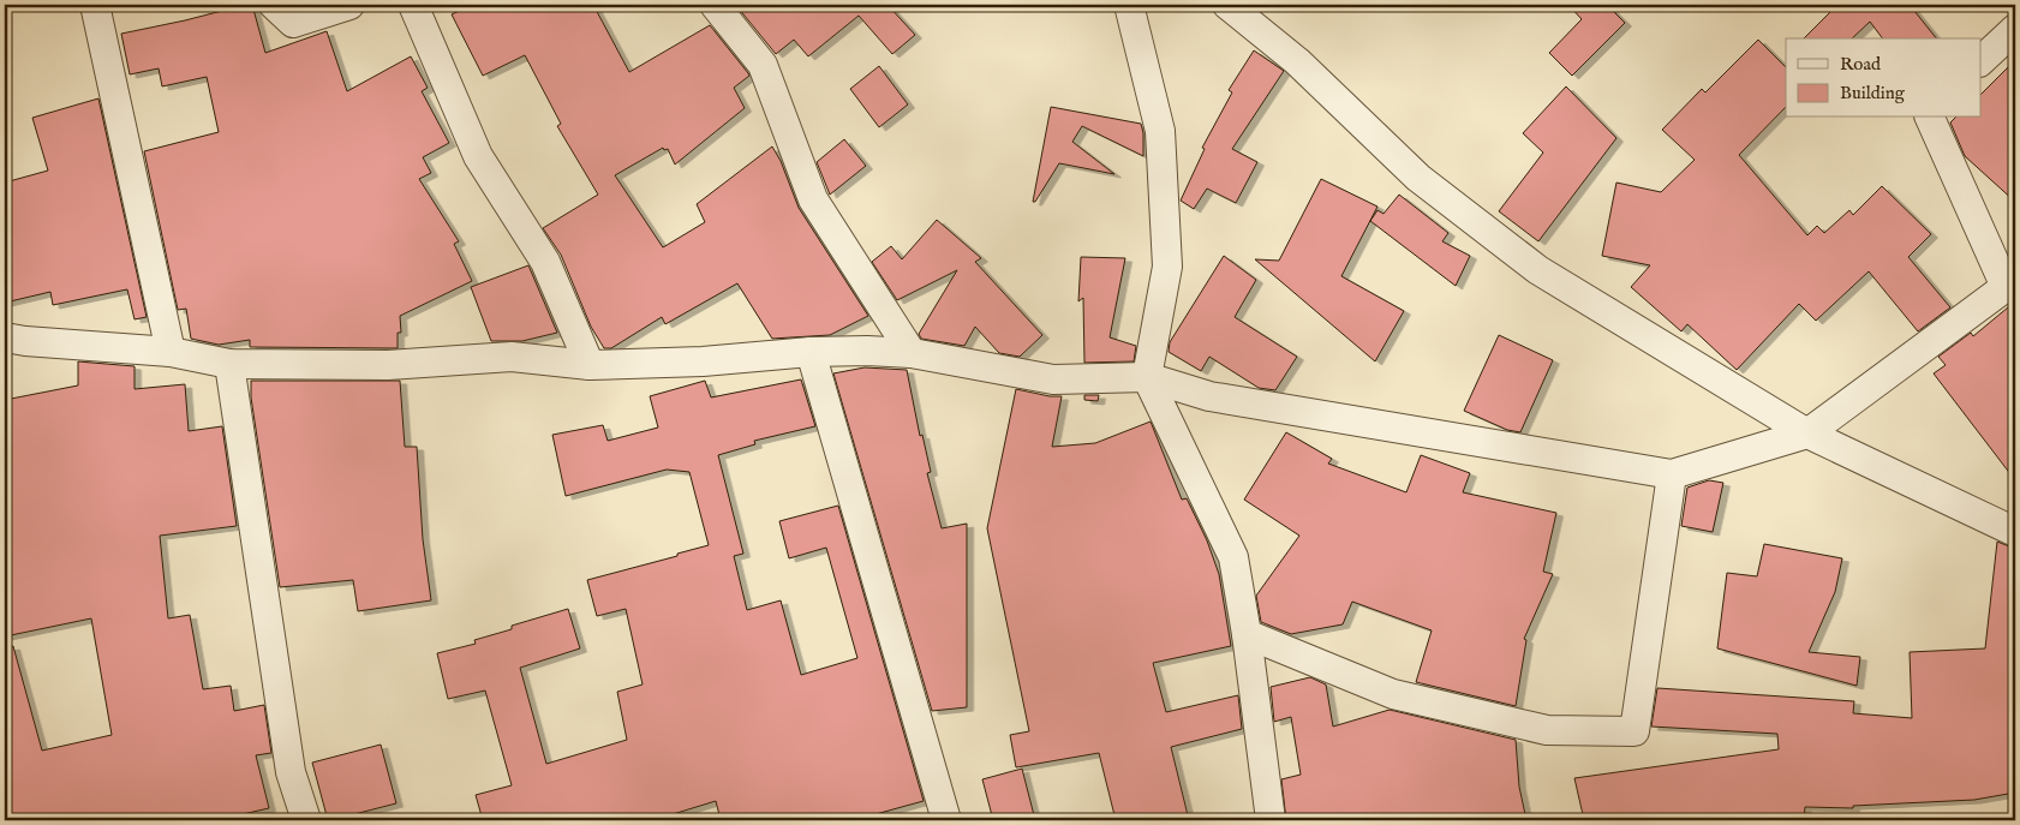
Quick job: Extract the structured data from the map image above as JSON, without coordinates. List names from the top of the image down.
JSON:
{
  "legend": ["Road", "Building"]
}
